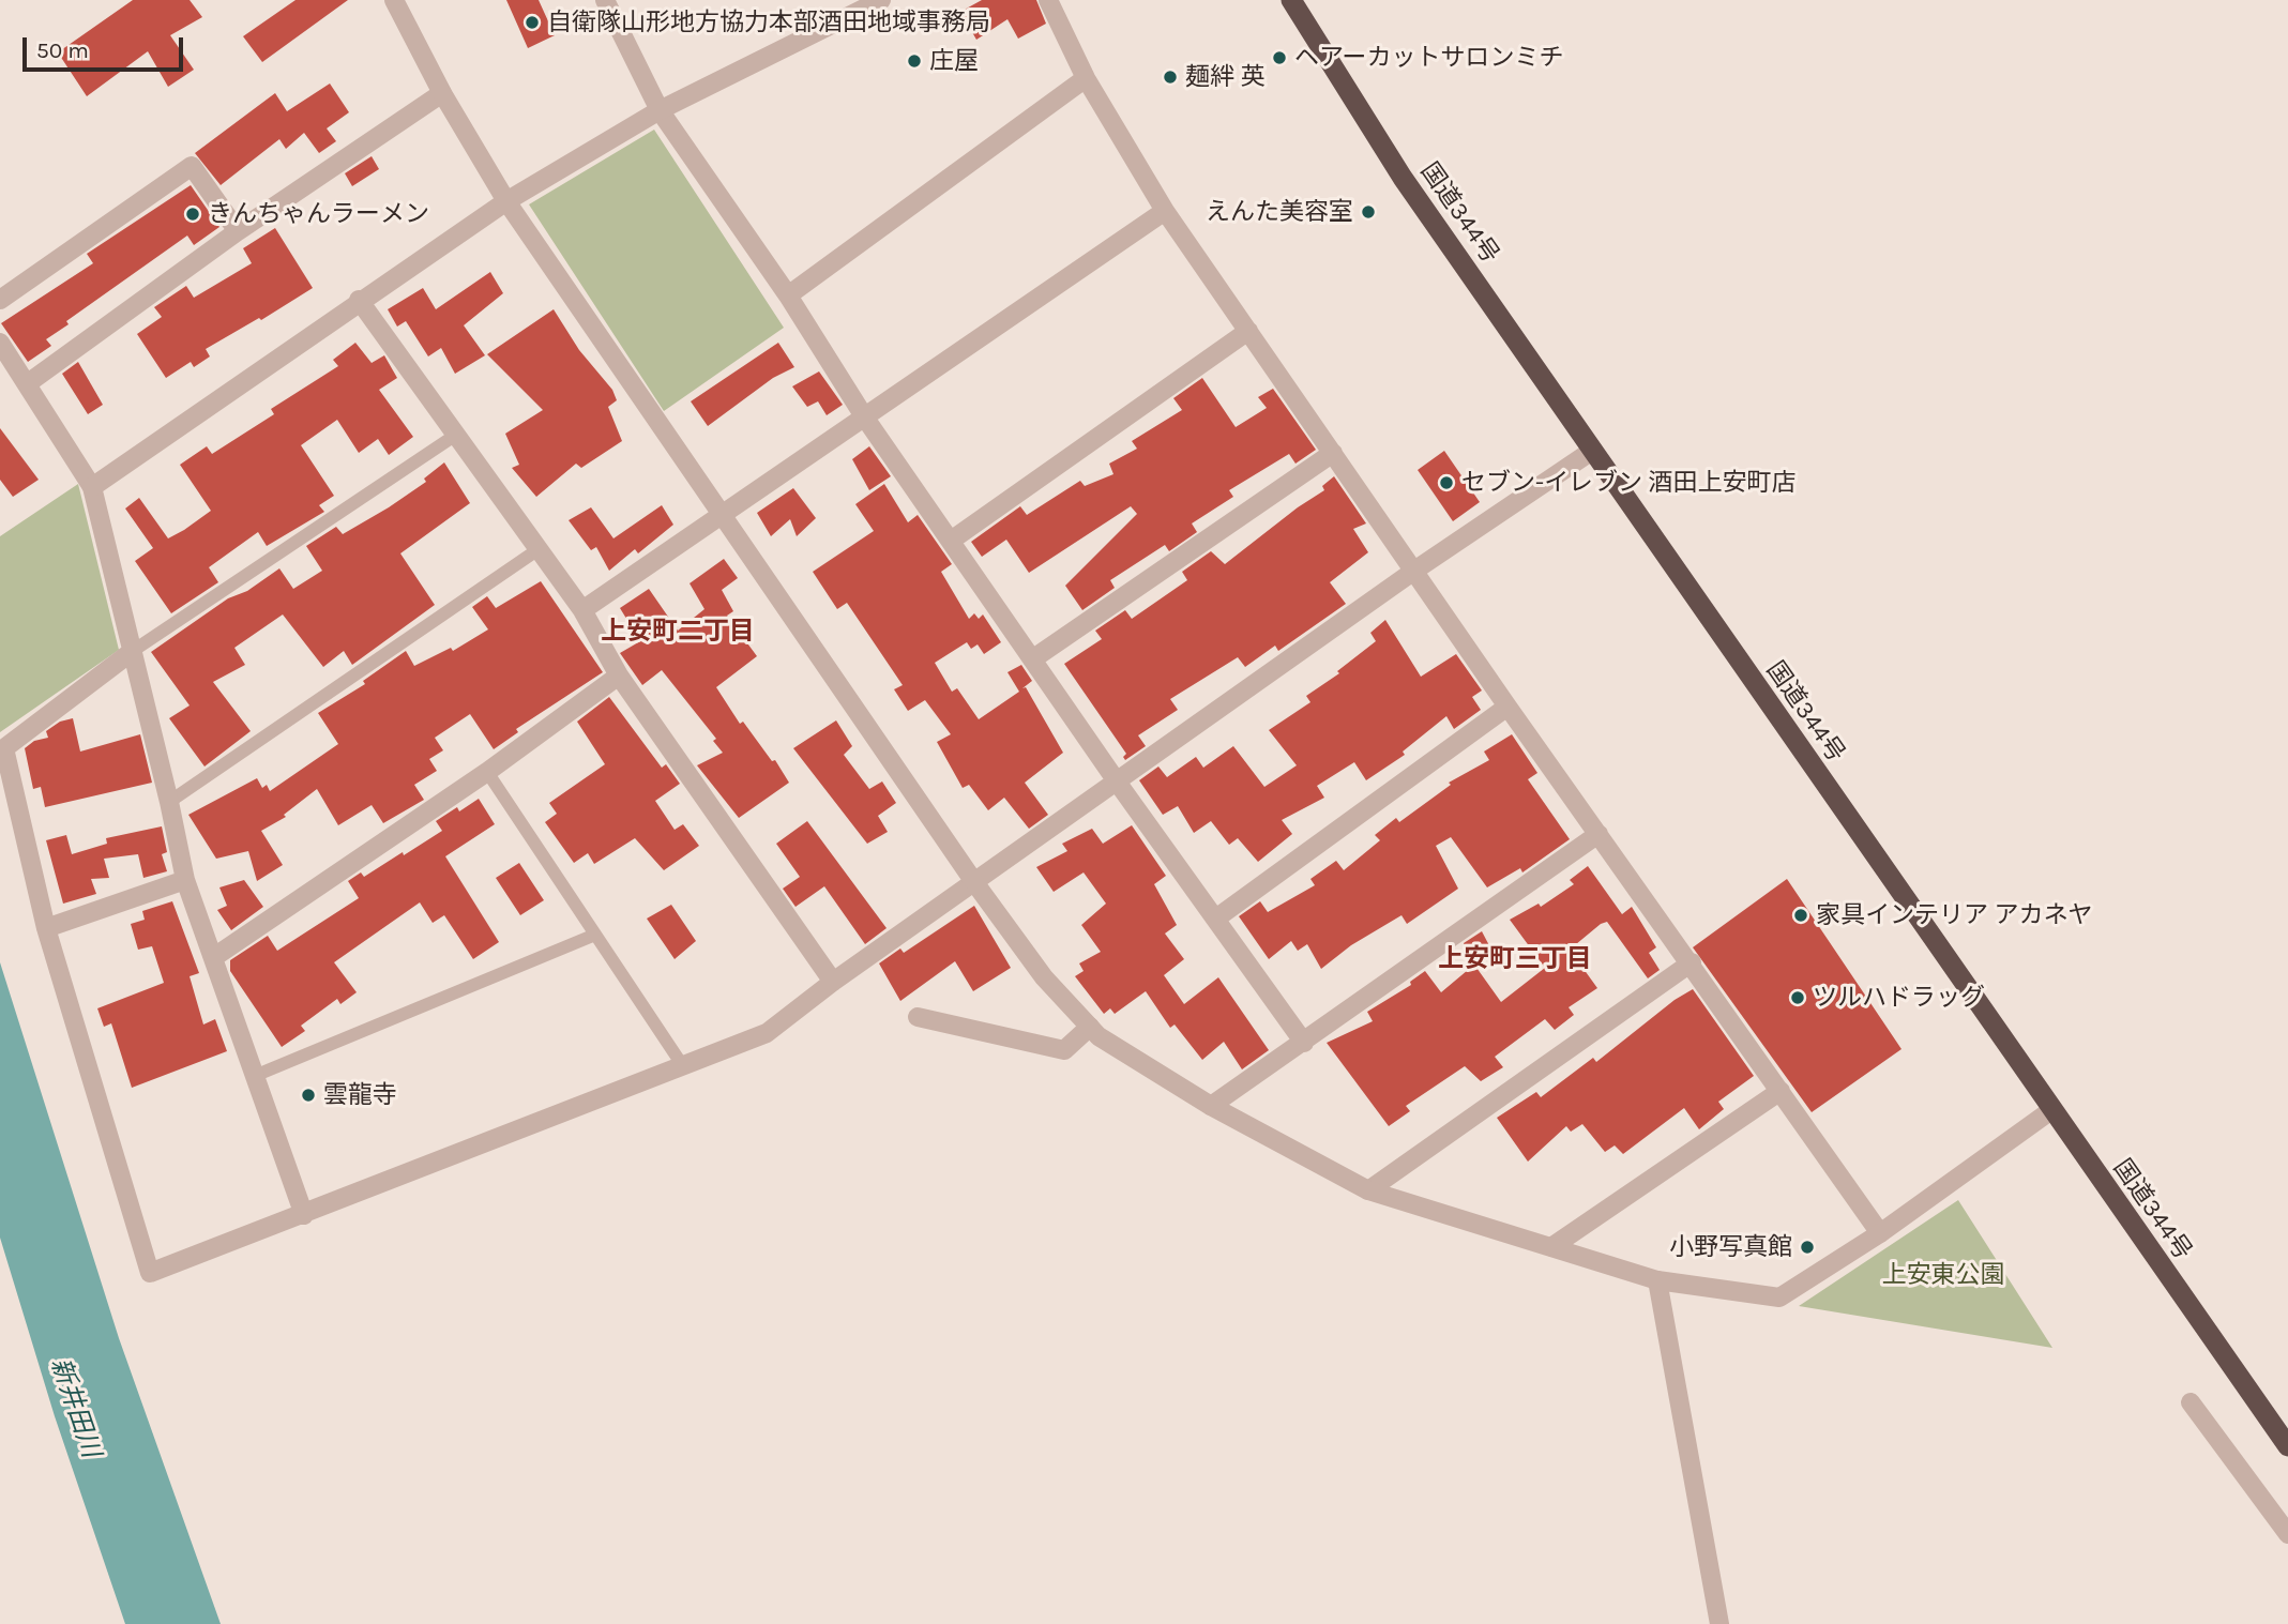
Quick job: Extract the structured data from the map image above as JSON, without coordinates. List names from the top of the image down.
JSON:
{
  "streets": {
    "highway": ["国道344号"]
  },
  "districts": ["上安町二丁目", "上安町三丁目"],
  "water": ["新井田川"],
  "parks": ["上安東公園"],
  "places": [
    "自衛隊山形地方協力本部酒田地域事務局",
    "ヘアーカットサロンミチ",
    "庄屋",
    "麺絆 英",
    "えんた美容室",
    "きんちゃんラーメン",
    "セブン-イレブン 酒田上安町店",
    "家具インテリア アカネヤ",
    "ツルハドラッグ",
    "雲龍寺",
    "小野写真館"
  ],
  "scale_bar": "50 m"
}
